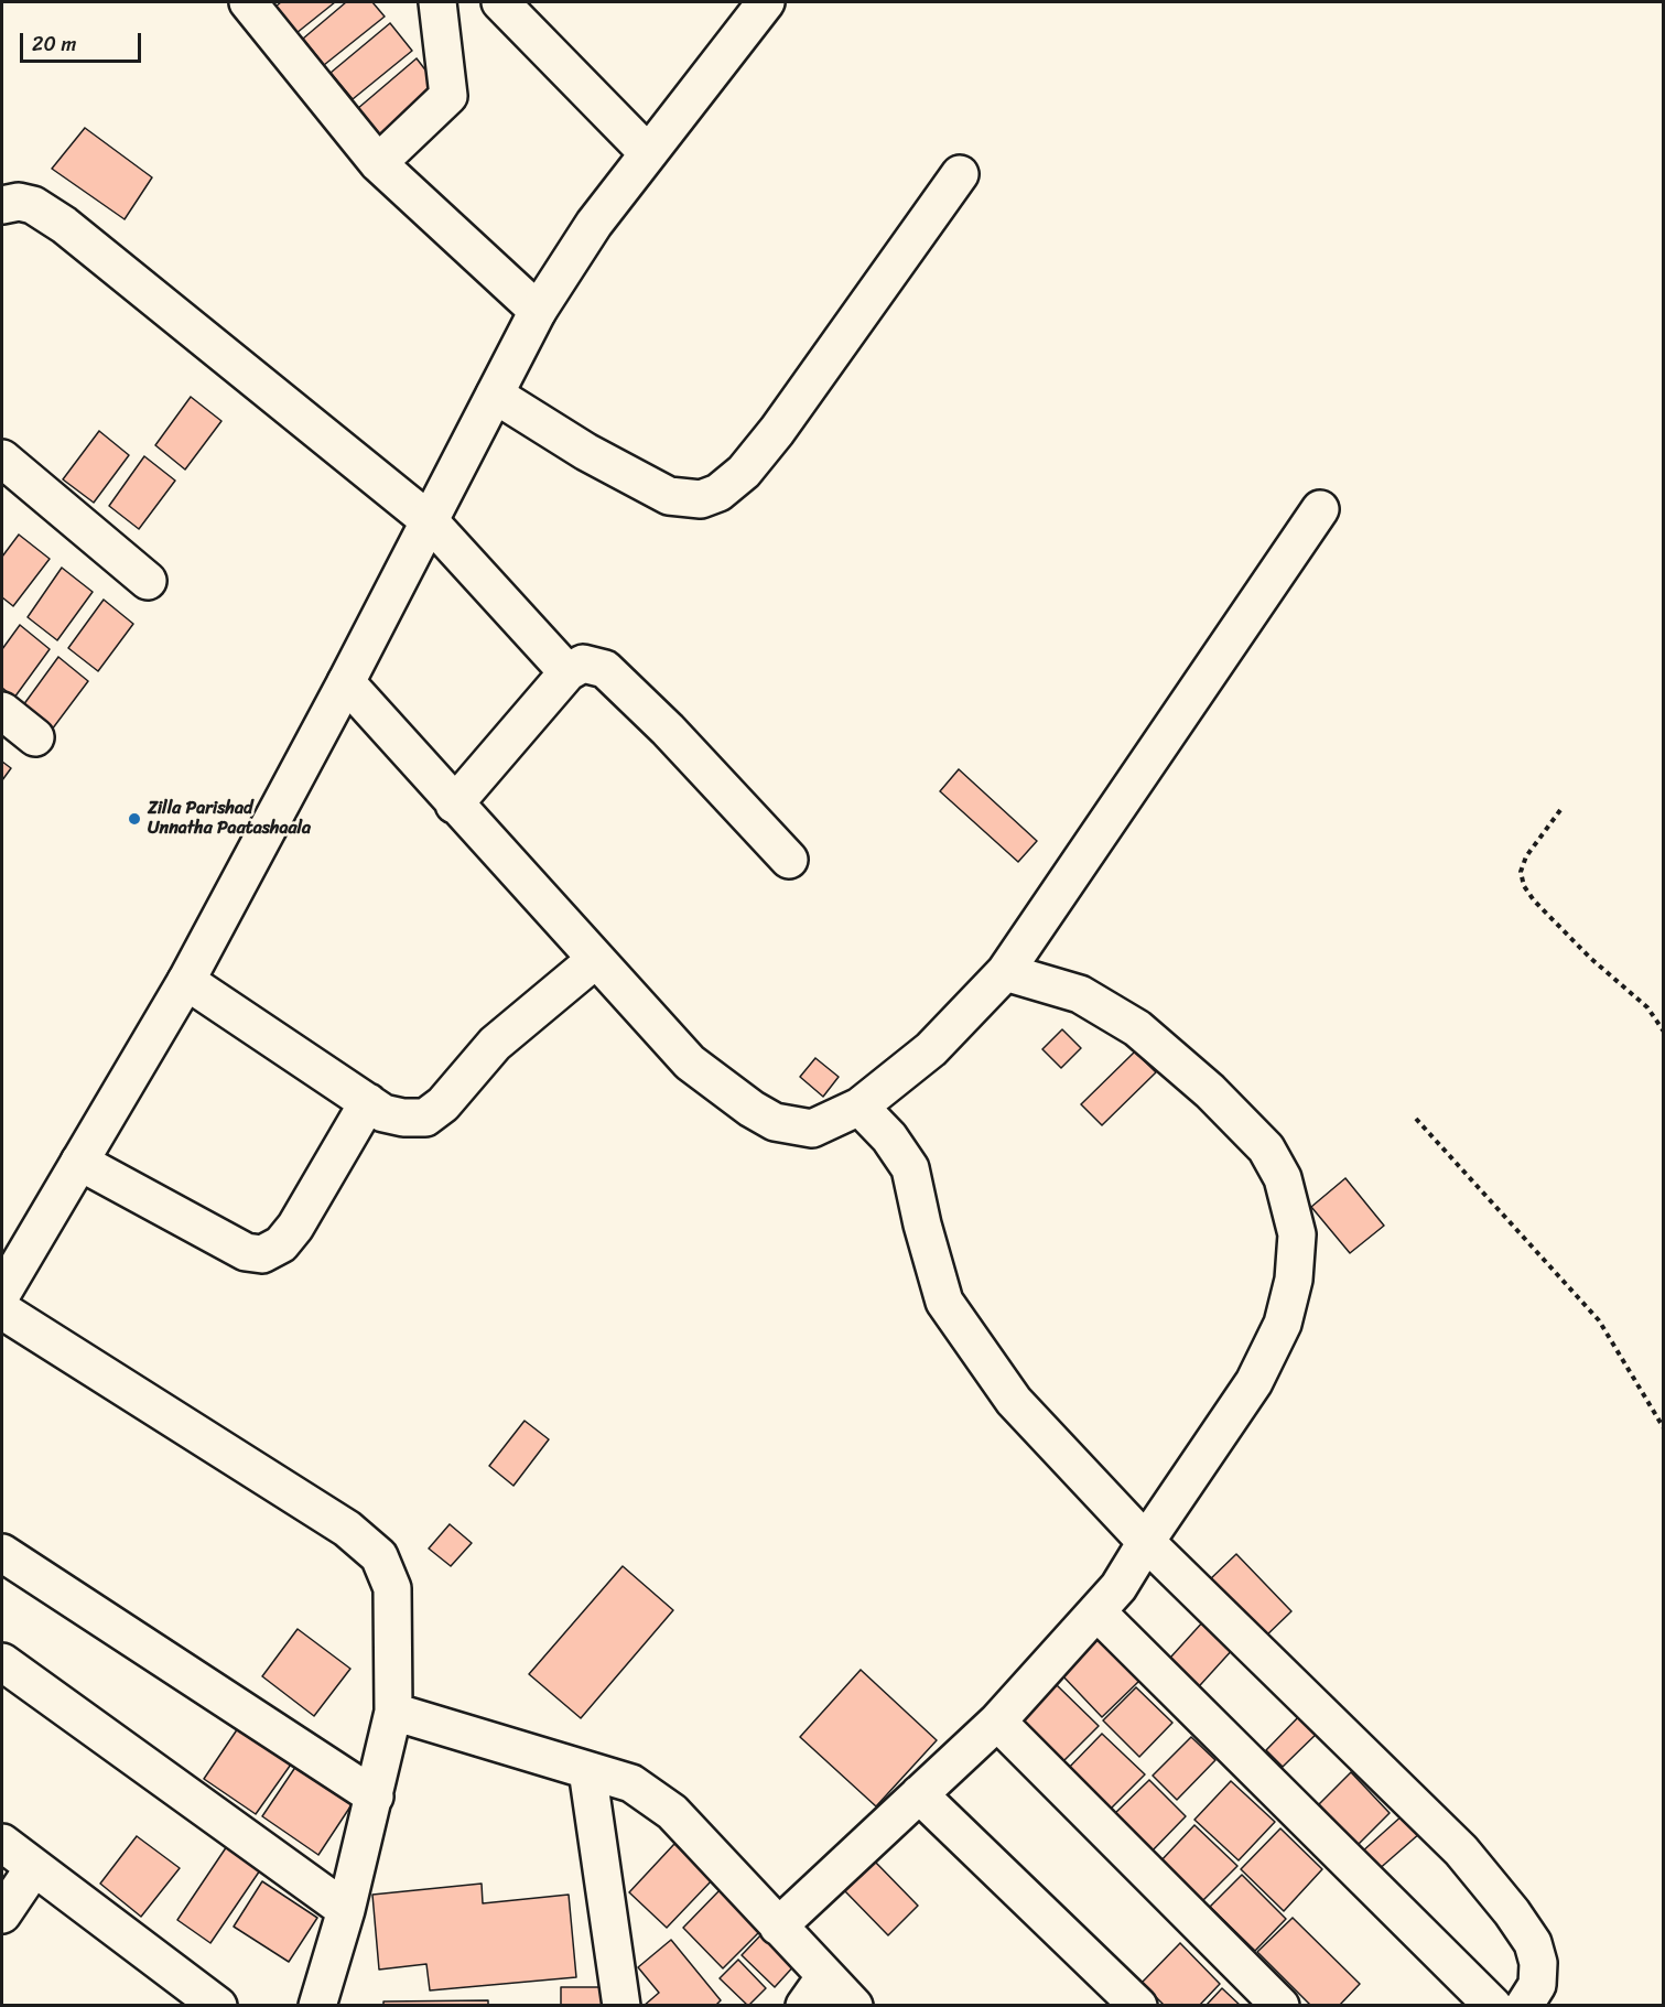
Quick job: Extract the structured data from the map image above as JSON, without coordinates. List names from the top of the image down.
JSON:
{
  "places": ["Zilla Parishad Unnatha Paatashaala"],
  "scale_bar": "20 m"
}
